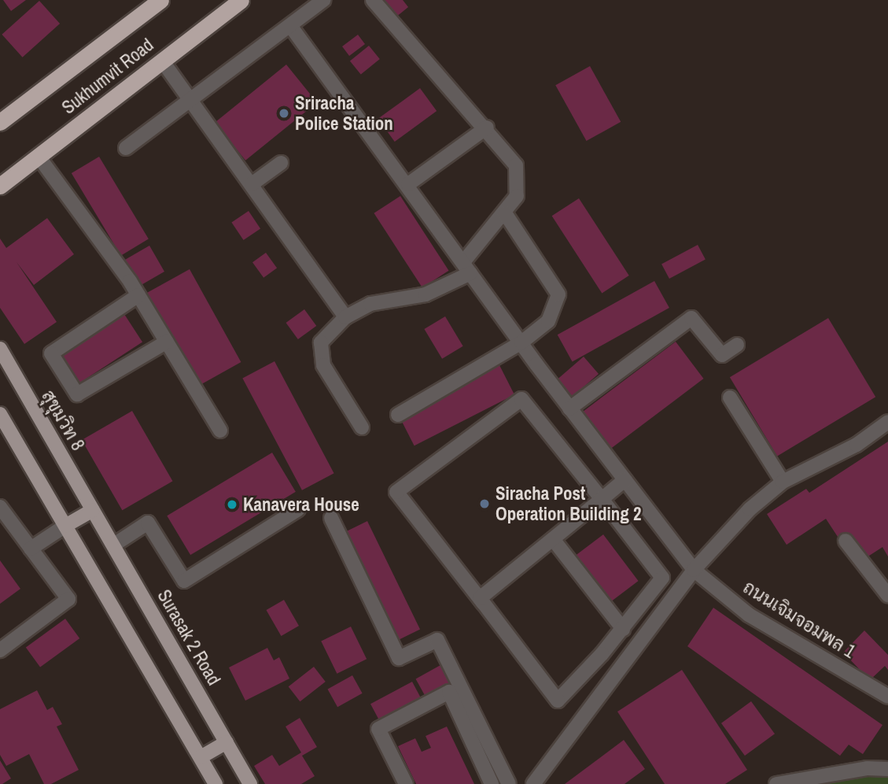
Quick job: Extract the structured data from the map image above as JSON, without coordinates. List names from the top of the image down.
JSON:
{
  "streets": {
    "highway": ["Sukhumvit Road"],
    "main road": ["สุขุมวิท 8", "Surasak 2 Road"],
    "street": ["ถนนเจิมจอมพล 1"]
  },
  "crossings": [
    ["สุขุมวิท 8", "Surasak 2 Road"]
  ],
  "places": ["Sriracha Police Station", "Siracha Post Operation Building 2", "Kanavera House"]
}
